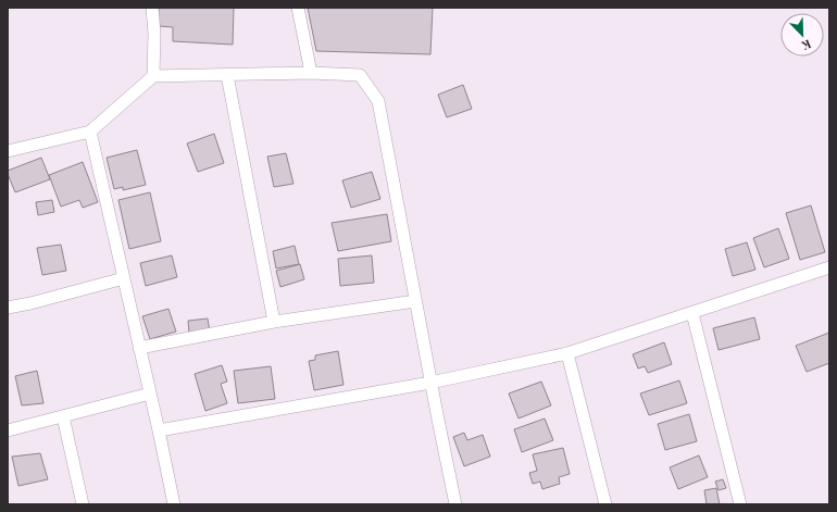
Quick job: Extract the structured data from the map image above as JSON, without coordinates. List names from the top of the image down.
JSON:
{
  "north": "bottom right"
}
